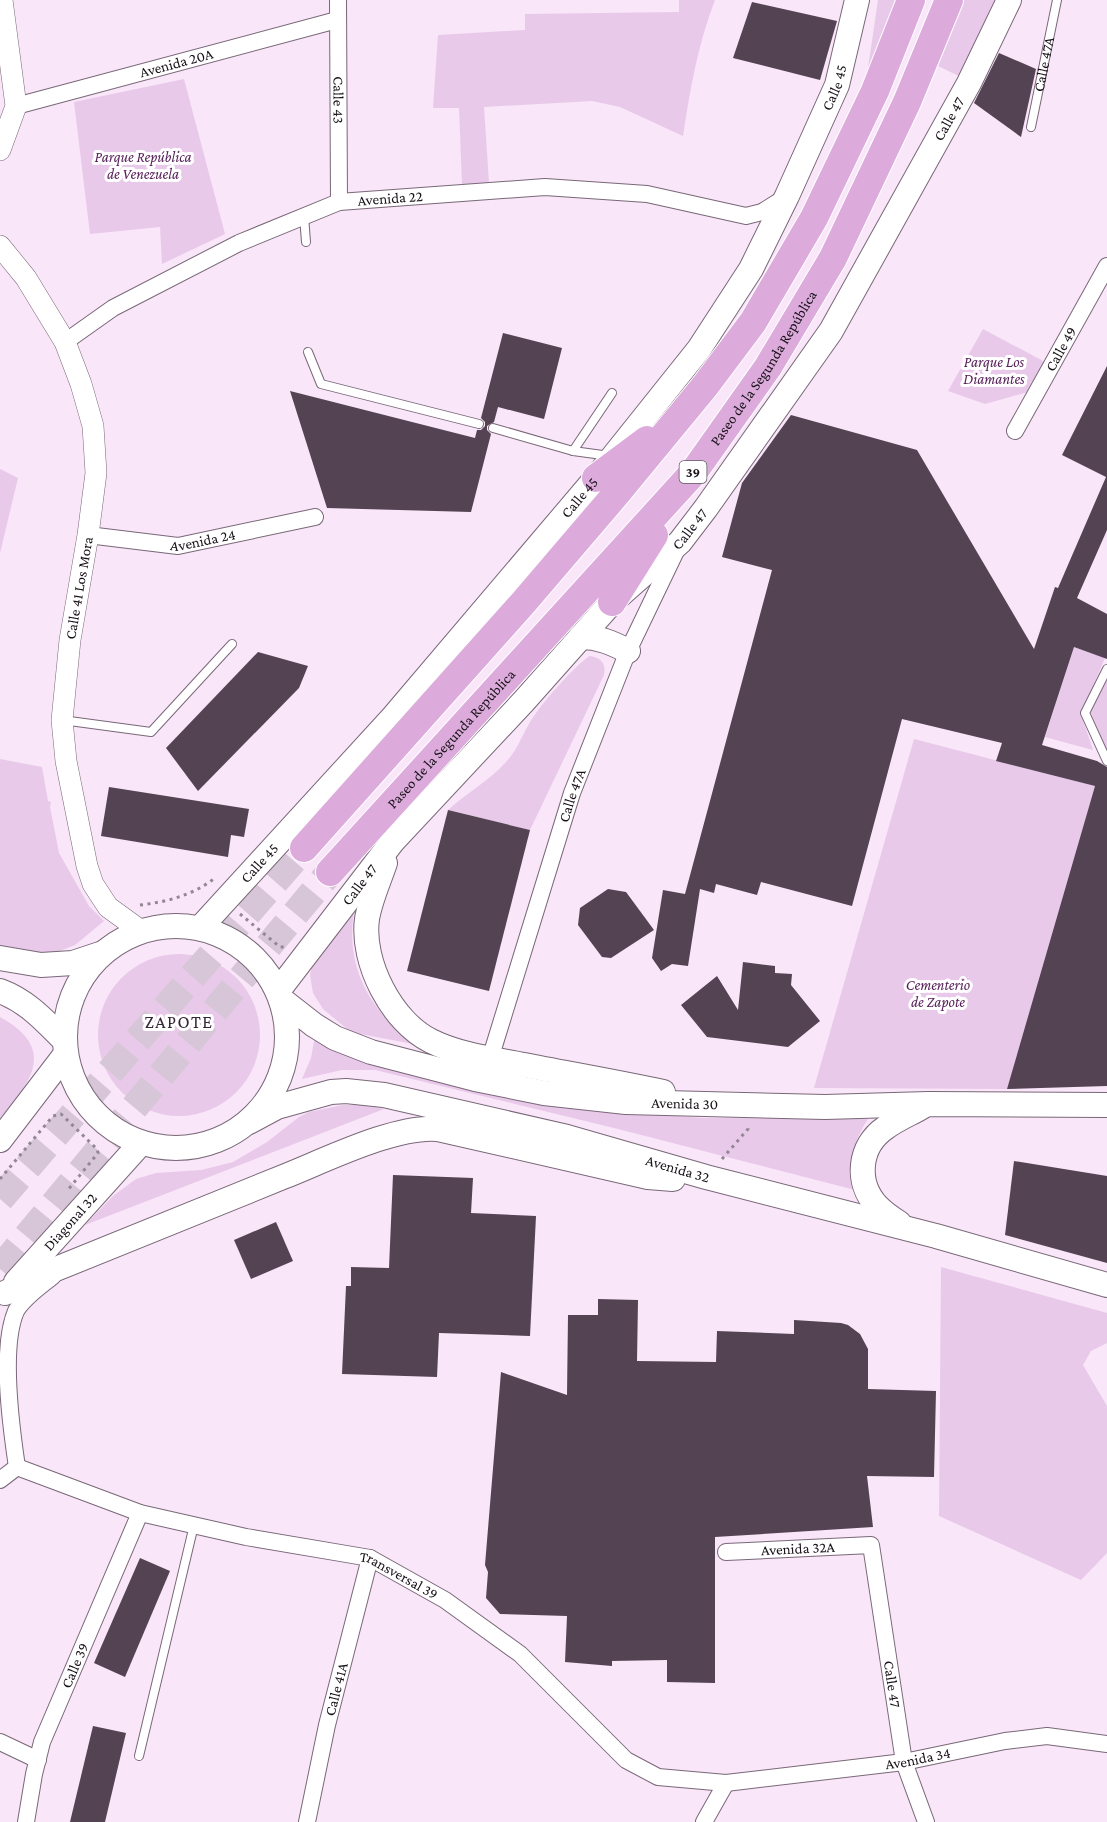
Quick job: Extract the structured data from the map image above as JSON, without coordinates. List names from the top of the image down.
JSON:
{
  "streets": {
    "highway": ["Paseo de la Segunda República", "39"],
    "main road": [
      "Calle 45",
      "Calle 47",
      "Avenida 30",
      "Avenida 32",
      "Diagonal 32"
    ],
    "street": [
      "Avenida 20A",
      "Calle 47A",
      "Calle 43",
      "Avenida 22",
      "Calle 49",
      "Avenida 24",
      "Calle 41 Los Mora",
      "Avenida 32A",
      "Transversal 39",
      "Calle 39",
      "Calle 41A",
      "Avenida 34"
    ]
  },
  "crossings": [
    ["Avenida 20A", "Calle 43"],
    ["Calle 47A", "Calle 47"],
    ["Calle 43", "Avenida 22"],
    ["Calle 47", "Avenida 30"],
    ["Calle 47", "Avenida 32A"],
    ["Calle 47", "Avenida 34"],
    ["Avenida 22", "Calle 41 Los Mora"],
    ["Avenida 24", "Calle 41 Los Mora"],
    ["Transversal 39", "Calle 39"],
    ["Transversal 39", "Calle 41A"],
    ["Transversal 39", "Avenida 34"]
  ],
  "districts": ["ZAPOTE"],
  "parks": ["Parque República de Venezuela", "Parque Los Diamantes", "Cementerio de Zapote"]
}
